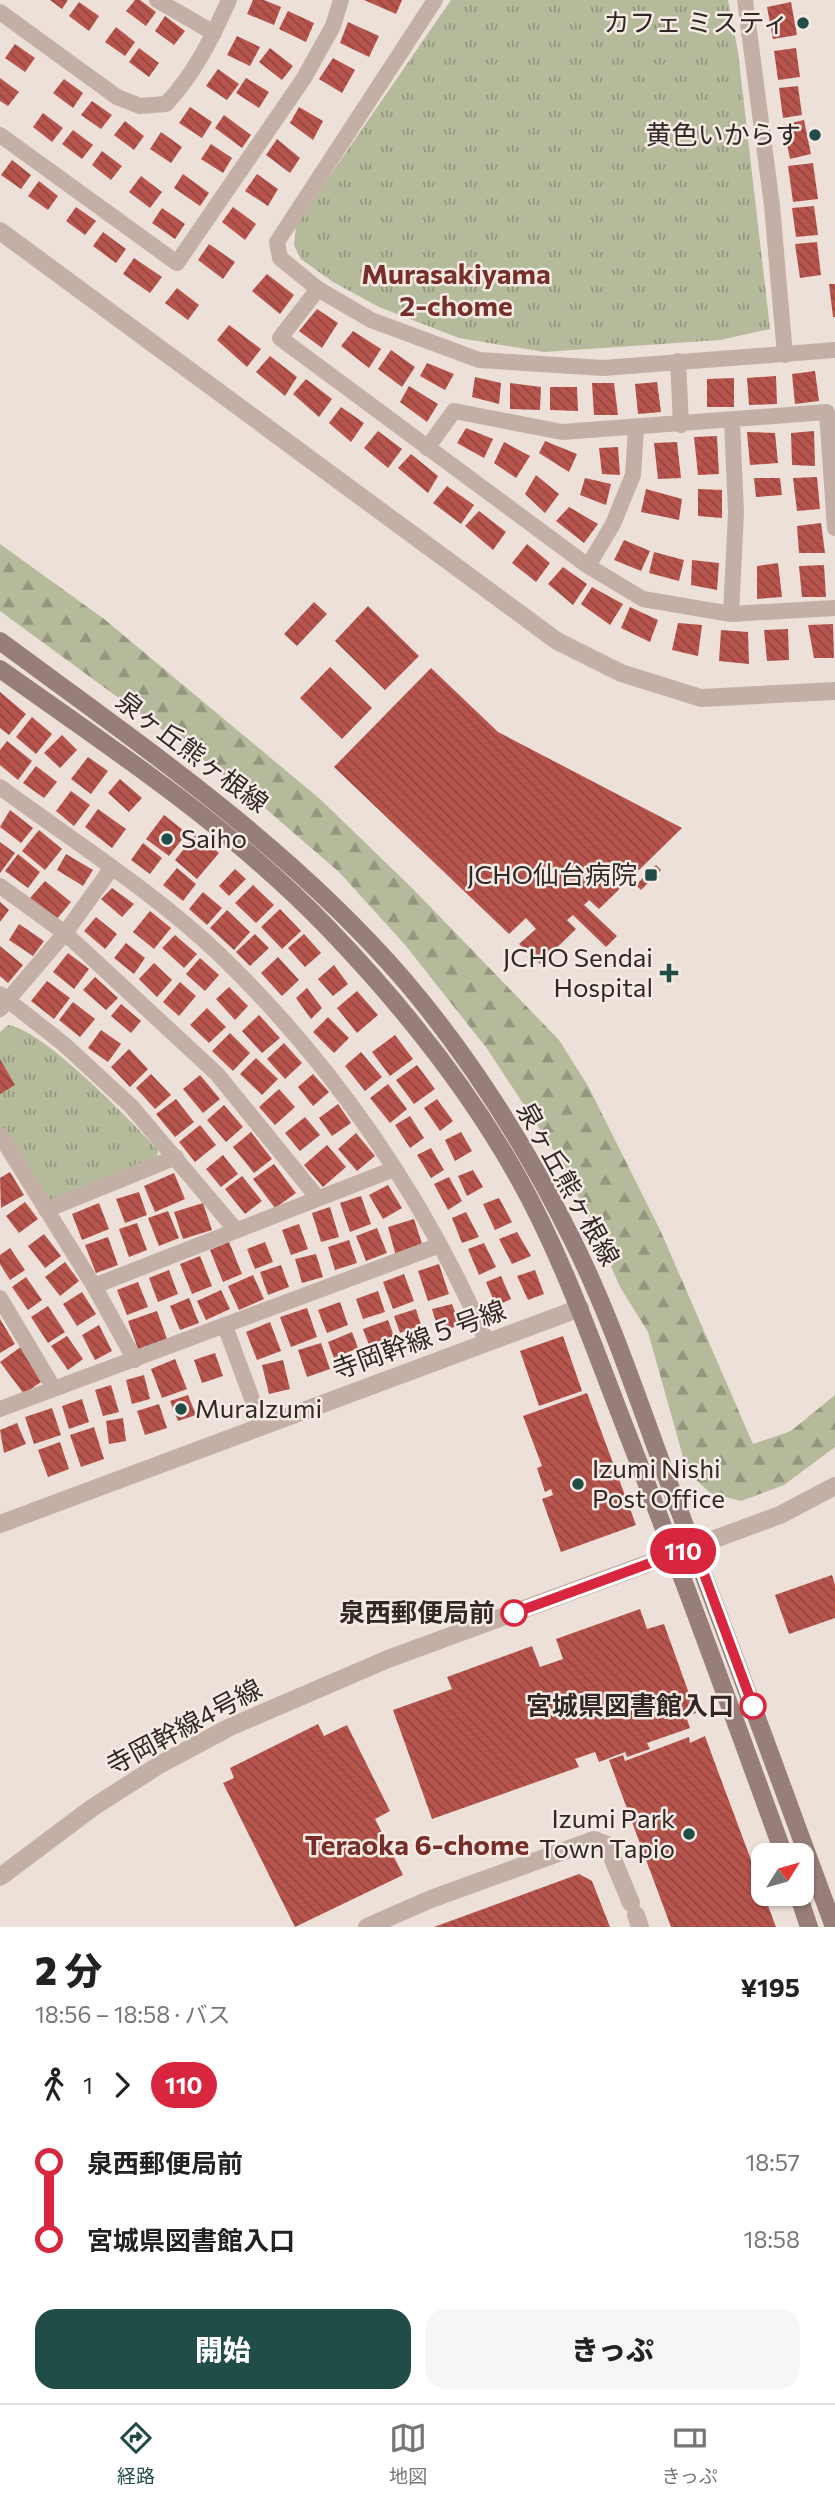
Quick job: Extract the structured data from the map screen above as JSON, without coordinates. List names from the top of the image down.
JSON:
{
  "streets": {
    "main road": ["泉ヶ丘熊ヶ根線"],
    "street": ["寺岡幹線５号線", "寺岡幹線4号線"]
  },
  "crossings": [
    ["泉ヶ丘熊ヶ根線", "寺岡幹線５号線"],
    ["泉ヶ丘熊ヶ根線", "寺岡幹線4号線"]
  ],
  "districts": ["Murasakiyama 2-chome", "Teraoka 6-chome"],
  "places": {
    "other": [
      "カフェ ミスティ",
      "黄色いからす",
      "Saiho",
      "MuraIzumi",
      "Izumi Nishi Post Office",
      "泉西郵便局前",
      "宮城県図書館入口",
      "Izumi Park Town Tapio"
    ],
    "transit": ["JCHO仙台病院"],
    "health": ["JCHO Sendai Hospital"]
  },
  "lines": ["bus line 110"],
  "north": "top right",
  "page": {
    "on_map": "110",
    "heading": ["2 分", "18:56 – 18:58 · バス", "¥195"],
    "legs": ["1", "110"],
    "list": [
      {
        "name": "泉西郵便局前",
        "value": "18:57"
      },
      {
        "name": "宮城県図書館入口",
        "value": "18:58"
      }
    ],
    "buttons": ["開始", "きっぷ"],
    "tabs": ["経路", "地図", "きっぷ"]
  }
}
